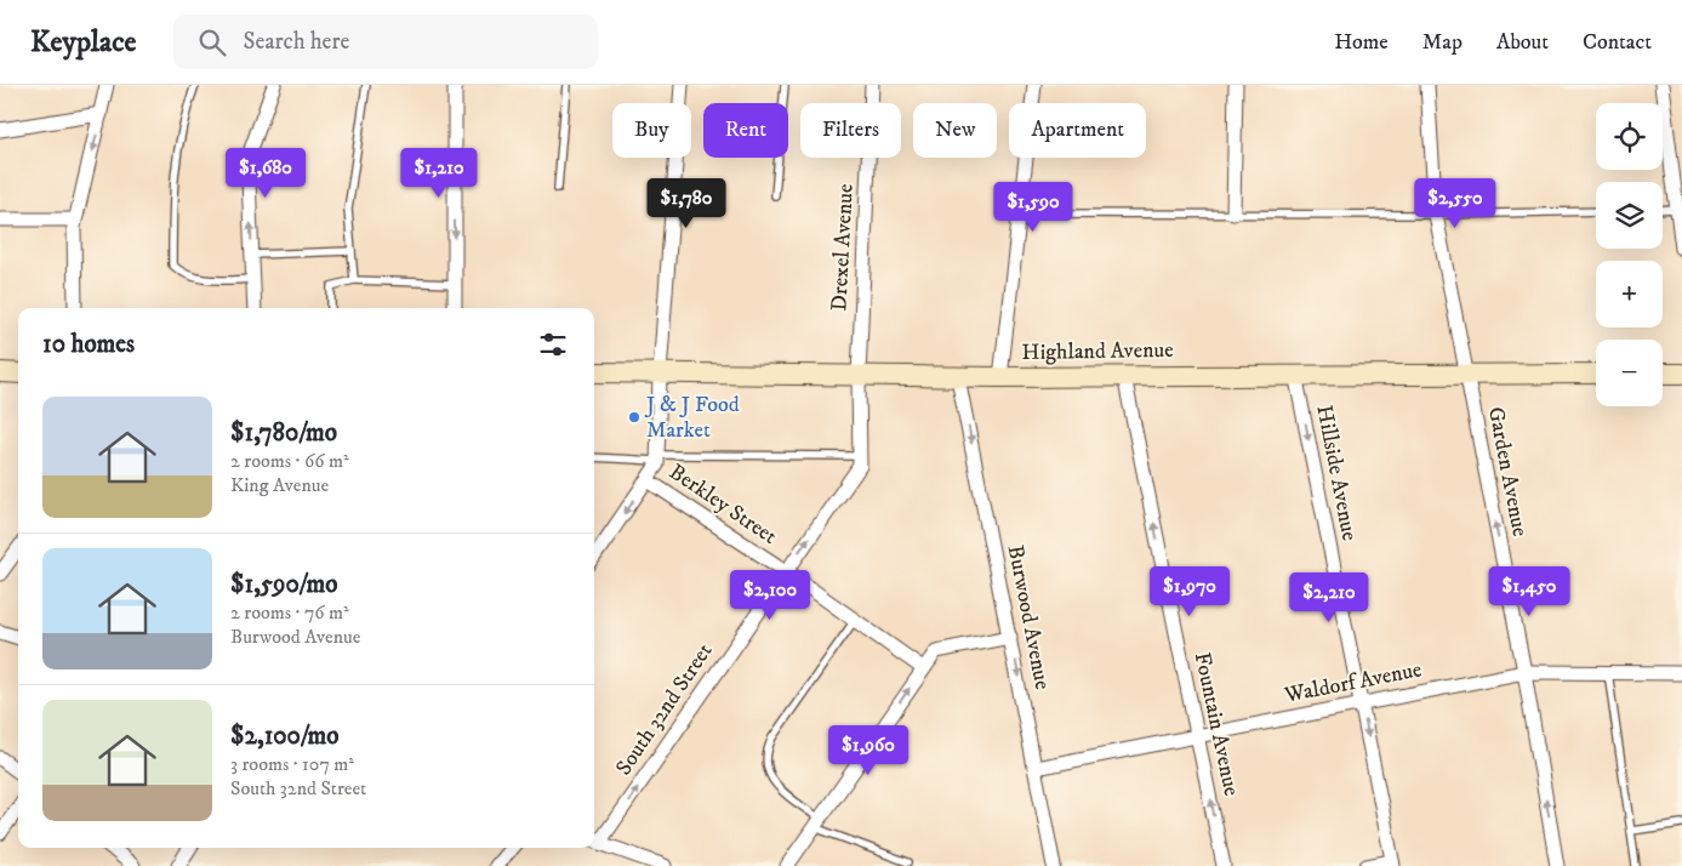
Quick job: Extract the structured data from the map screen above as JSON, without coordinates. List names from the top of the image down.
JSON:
{
  "streets": {
    "street": [
      "Drexel Avenue",
      "Highland Avenue",
      "Garden Avenue",
      "Hillside Avenue",
      "Berkley Street",
      "Burwood Avenue",
      "Waldorf Avenue",
      "South 32nd Street",
      "Fountain Avenue"
    ]
  },
  "crossings": [
    ["Drexel Avenue", "Highland Avenue"],
    ["Drexel Avenue", "South 32nd Street"],
    ["Highland Avenue", "Garden Avenue"],
    ["Highland Avenue", "Hillside Avenue"],
    ["Highland Avenue", "Burwood Avenue"],
    ["Highland Avenue", "South 32nd Street"],
    ["Highland Avenue", "Fountain Avenue"],
    ["Garden Avenue", "Waldorf Avenue"],
    ["Hillside Avenue", "Waldorf Avenue"],
    ["Berkley Street", "South 32nd Street"],
    ["Burwood Avenue", "Waldorf Avenue"],
    ["Waldorf Avenue", "Fountain Avenue"]
  ],
  "one_way": [
    "Garden Avenue",
    "Hillside Avenue",
    "Burwood Avenue",
    "South 32nd Street",
    "Fountain Avenue"
  ],
  "places": ["J & J Food Market"],
  "page": {
    "header": "Keyplace",
    "search": "Search here",
    "nav": [
      "Home",
      "Map",
      "About",
      "Contact"
    ],
    "map_buttons": ["+", "−"],
    "chip": [
      "Buy",
      "Rent",
      "Filters",
      "New",
      "Apartment"
    ],
    "price": [
      "$1,680",
      "$1,210",
      "$1,780",
      "$2,550",
      "$1,590",
      "$1,970",
      "$1,450",
      "$2,100",
      "$2,210",
      "$1,960"
    ],
    "heading": "10 homes",
    "list": [
      {
        "name": "$1,780/mo",
        "note": "2 rooms · 66 m² · King Avenue"
      },
      {
        "name": "$1,590/mo",
        "note": "2 rooms · 76 m² · Burwood Avenue"
      },
      {
        "name": "$2,100/mo",
        "note": "3 rooms · 107 m² · South 32nd Street"
      }
    ]
  }
}
